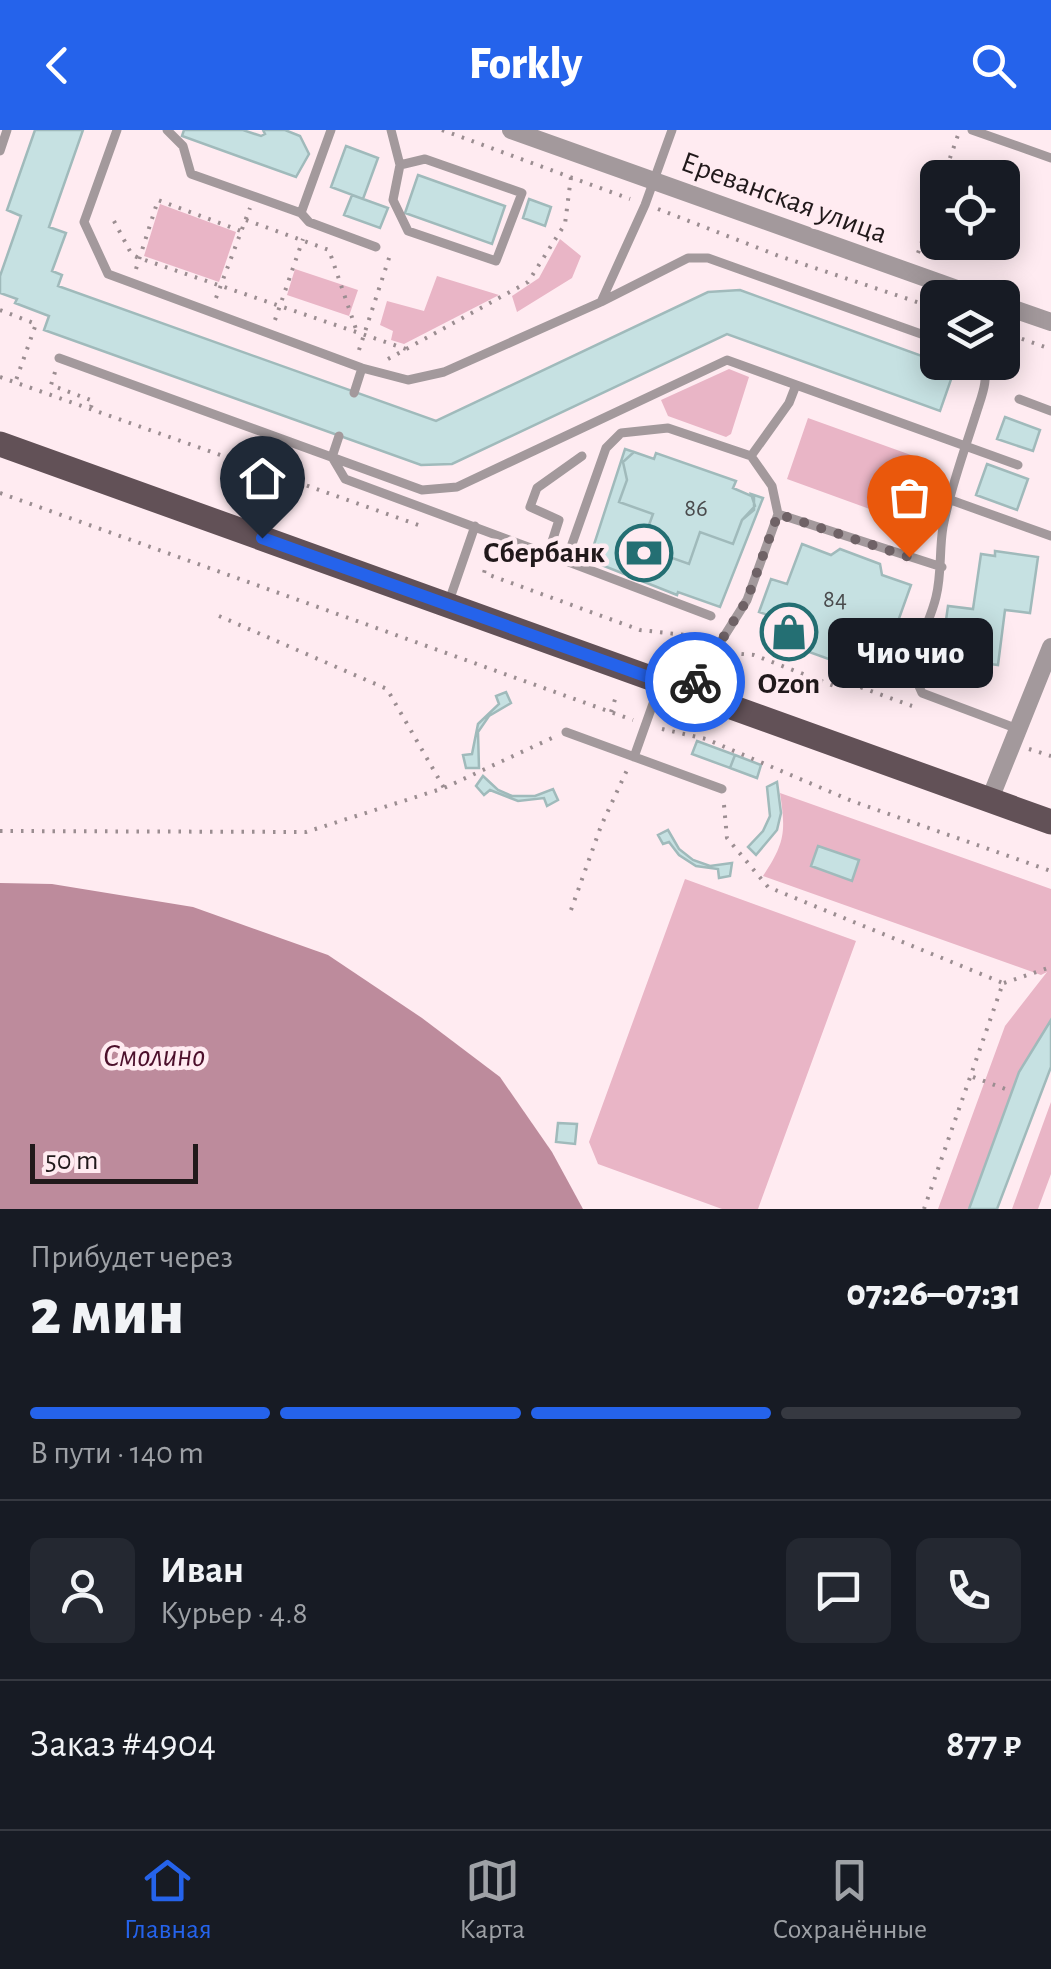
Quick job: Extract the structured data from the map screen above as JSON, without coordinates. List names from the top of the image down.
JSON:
{
  "streets": {
    "street": ["Ереванская улица"]
  },
  "water": ["Смолино"],
  "places": {
    "bank": ["Сбербанк"],
    "other": ["Чио чио"],
    "shop": ["Ozon"]
  },
  "house_numbers": ["86", "84"],
  "scale_bar": "50 m",
  "page": {
    "header": "Forkly",
    "bubble": "Чио чио",
    "scale": "50 m",
    "heading": ["2 мин", "Прибудет через", "07:26–07:31"],
    "panel": [
      "Иван",
      "Курьер · 4.8",
      "Заказ #4904",
      "877 ₽"
    ],
    "bar": "В пути · 140 m",
    "tabs": ["Главная", "Карта", "Сохранённые"]
  }
}
